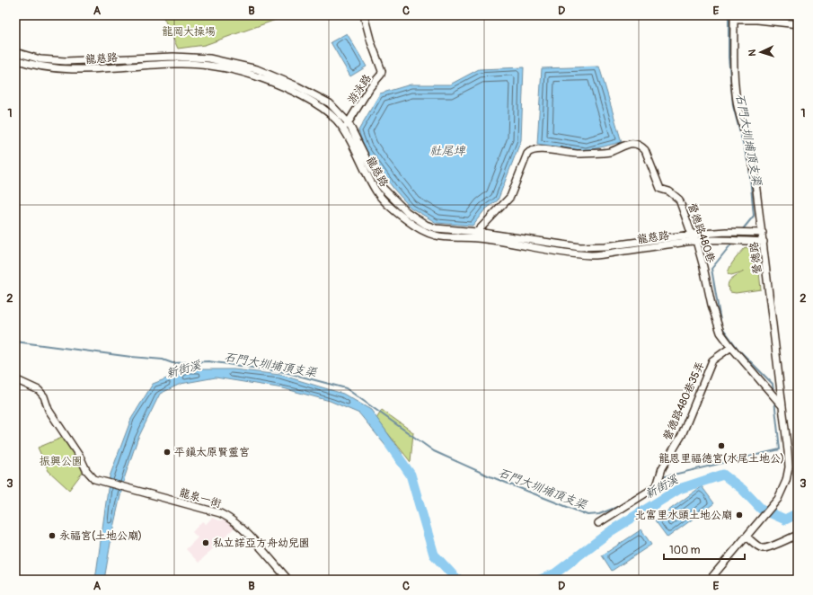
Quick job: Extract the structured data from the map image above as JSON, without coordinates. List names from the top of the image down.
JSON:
{
  "streets": {
    "street": [
      "龍慈路",
      "游泳路",
      "營德路480巷",
      "營德路",
      "營德路480巷35弄",
      "龍泉一街"
    ]
  },
  "crossings": [
    ["龍慈路", "游泳路"],
    ["龍慈路", "營德路480巷"],
    ["龍慈路", "營德路"],
    ["營德路480巷", "營德路"],
    ["營德路480巷", "營德路480巷35弄"]
  ],
  "water": ["石門大圳埔頂支渠", "社尾埤", "新街溪"],
  "parks": ["龍岡大操場", "振興公園"],
  "places": [
    "龍恩里福德宮(水尾土地公)",
    "平鎮太原賢靈宮",
    "北富里水頭土地公廟",
    "永福宮(土地公廟)",
    "私立諾亞方舟幼兒園"
  ],
  "scale_bar": "100 m",
  "north": "left",
  "grid": {
    "columns": [
      "A",
      "B",
      "C",
      "D",
      "E"
    ],
    "rows": ["1", "2", "3"]
  }
}
